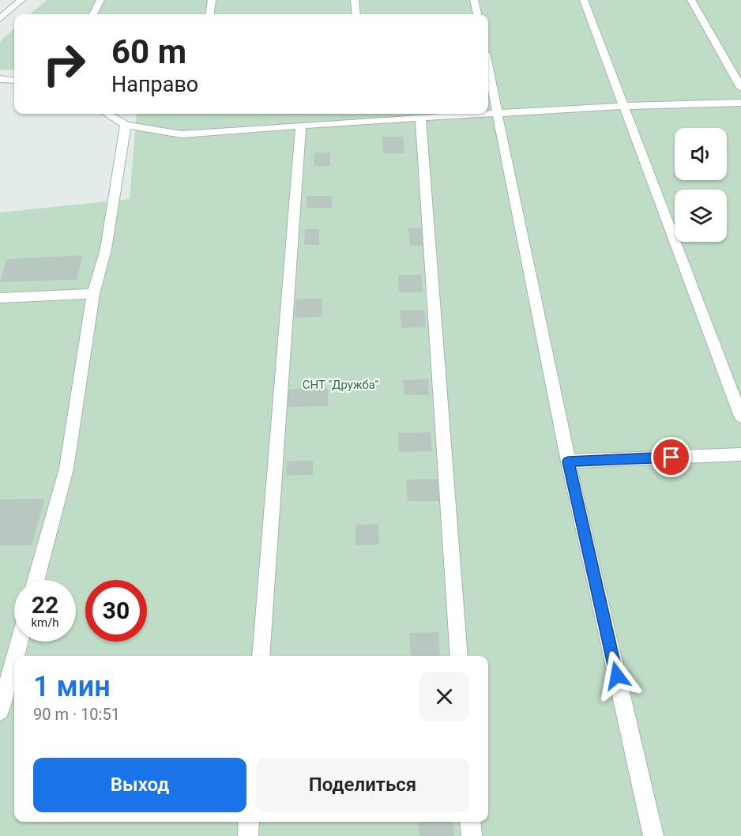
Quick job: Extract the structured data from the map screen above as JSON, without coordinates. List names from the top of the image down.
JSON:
{
  "parks": ["СНТ \"Дружба\""],
  "page": {
    "turn": ["60 m", "Направо"],
    "speed": "22 km/h",
    "limit": "30",
    "heading": ["1 мин", "90 m · 10:51"],
    "buttons": ["Выход", "Поделиться"]
  }
}
